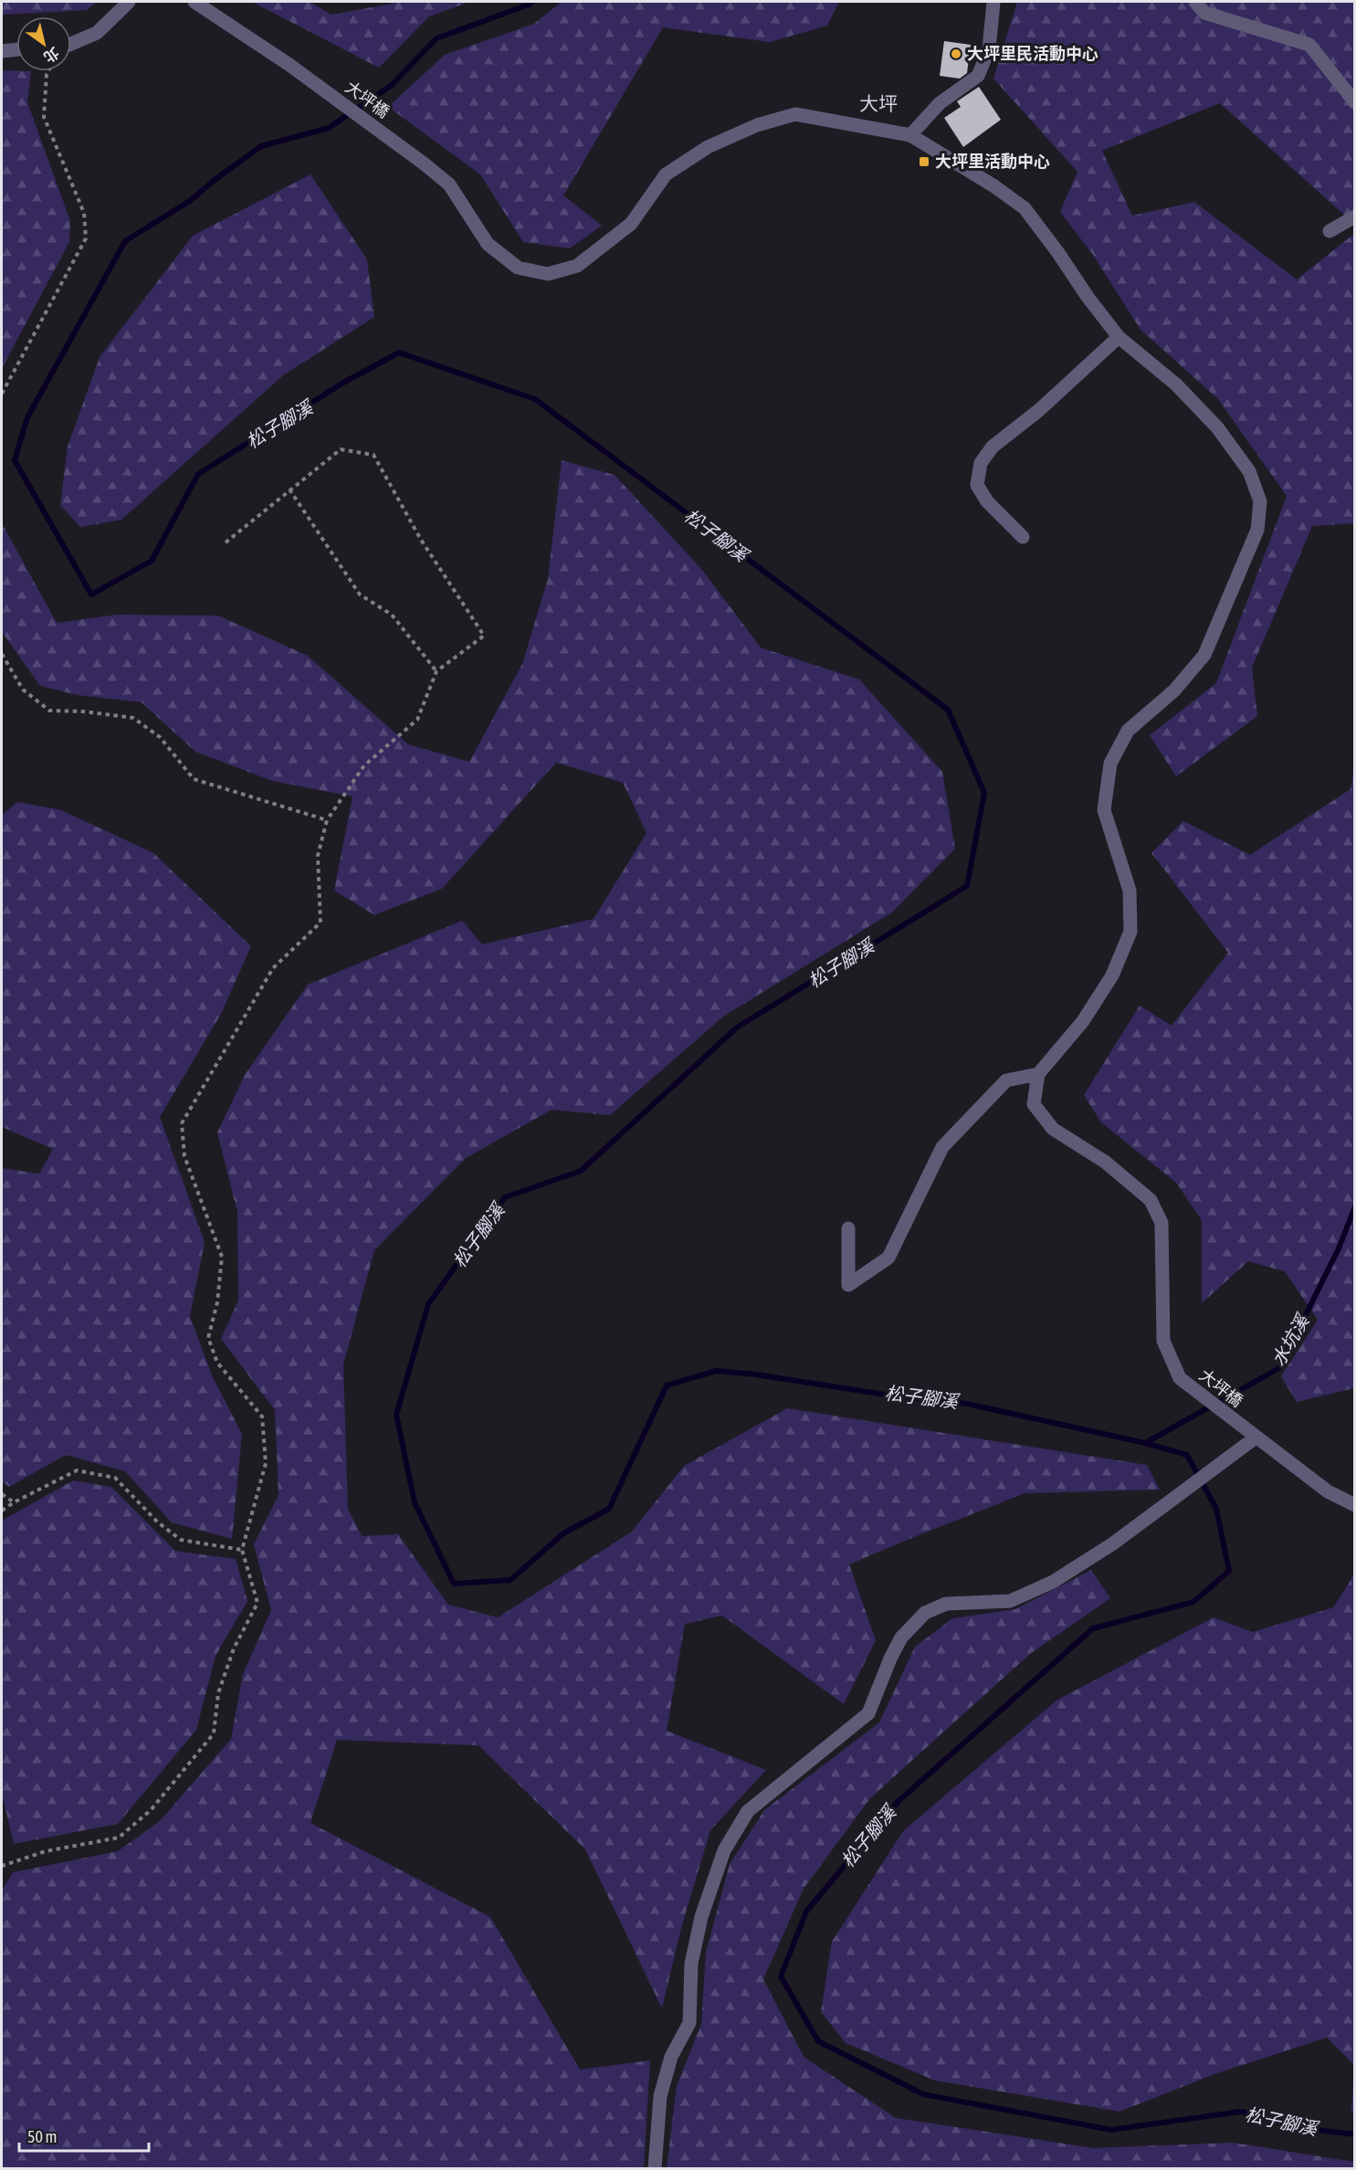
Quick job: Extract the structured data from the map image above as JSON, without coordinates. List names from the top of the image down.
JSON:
{
  "streets": {
    "street": ["大坪橋"]
  },
  "districts": ["大坪"],
  "water": ["松子腳溪", "水坑溪"],
  "places": {
    "other": ["大坪里民活動中心"],
    "transit": ["大坪里活動中心"]
  },
  "scale_bar": "50 m",
  "north": "bottom right"
}
